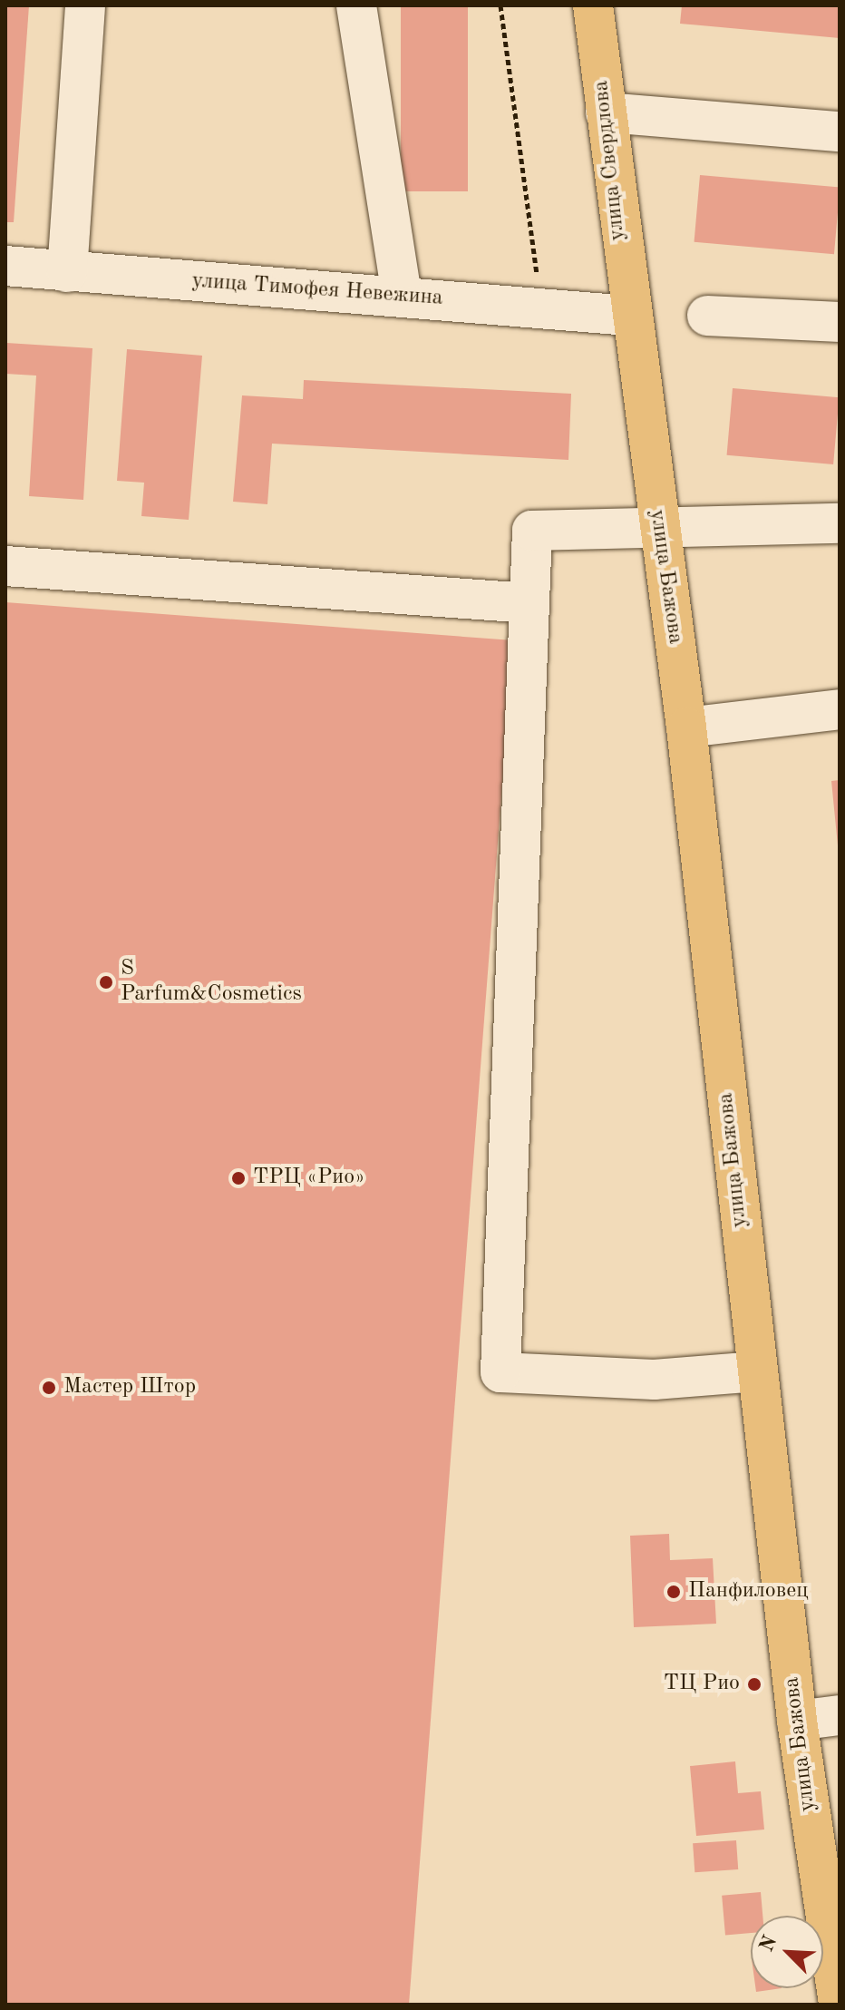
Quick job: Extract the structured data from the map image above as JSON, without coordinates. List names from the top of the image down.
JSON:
{
  "streets": {
    "main road": ["улица Свердлова", "улица Бажова"],
    "street": ["улица Тимофея Невежина"]
  },
  "crossings": [
    ["улица Свердлова", "улица Тимофея Невежина"],
    ["улица Свердлова", "улица Бажова"],
    ["улица Тимофея Невежина", "улица Бажова"]
  ],
  "places": [
    "S Parfum&Cosmetics",
    "ТРЦ «Рио»",
    "Мастер Штор",
    "Панфиловец",
    "ТЦ Рио"
  ],
  "north": "top left"
}
